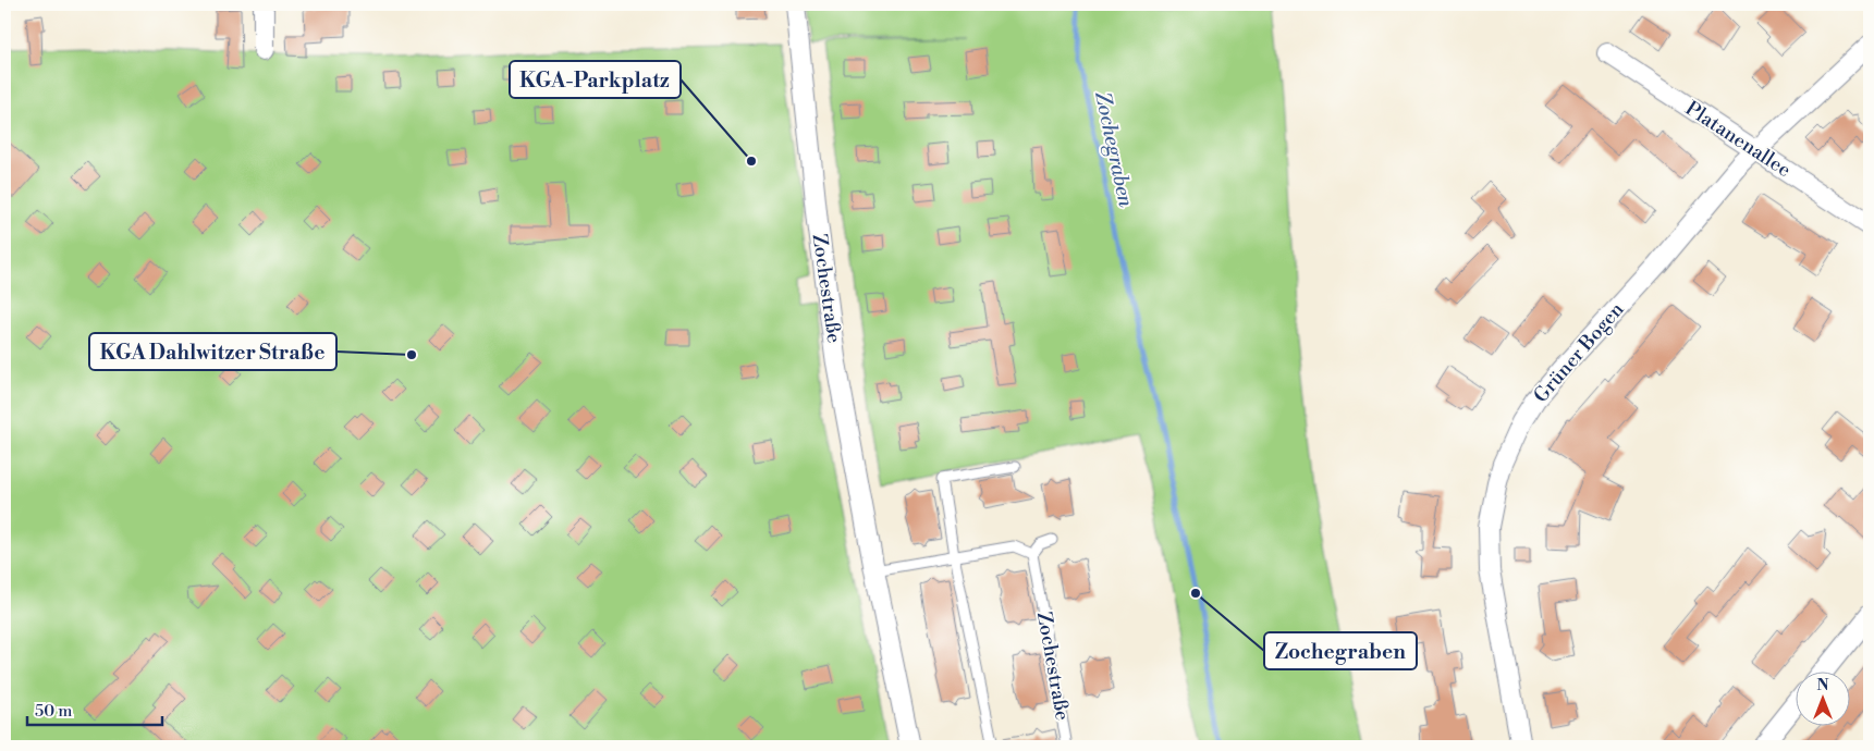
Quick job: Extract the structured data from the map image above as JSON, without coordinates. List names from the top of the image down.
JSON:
{
  "streets": {
    "street": ["Platanenallee", "Zochestraße", "Grüner Bogen"]
  },
  "crossings": [
    ["Platanenallee", "Grüner Bogen"]
  ],
  "water": ["Zochegraben"],
  "places": ["KGA-Parkplatz", "KGA Dahlwitzer Straße", "Zochegraben"],
  "scale_bar": "50 m",
  "north": "top"
}
